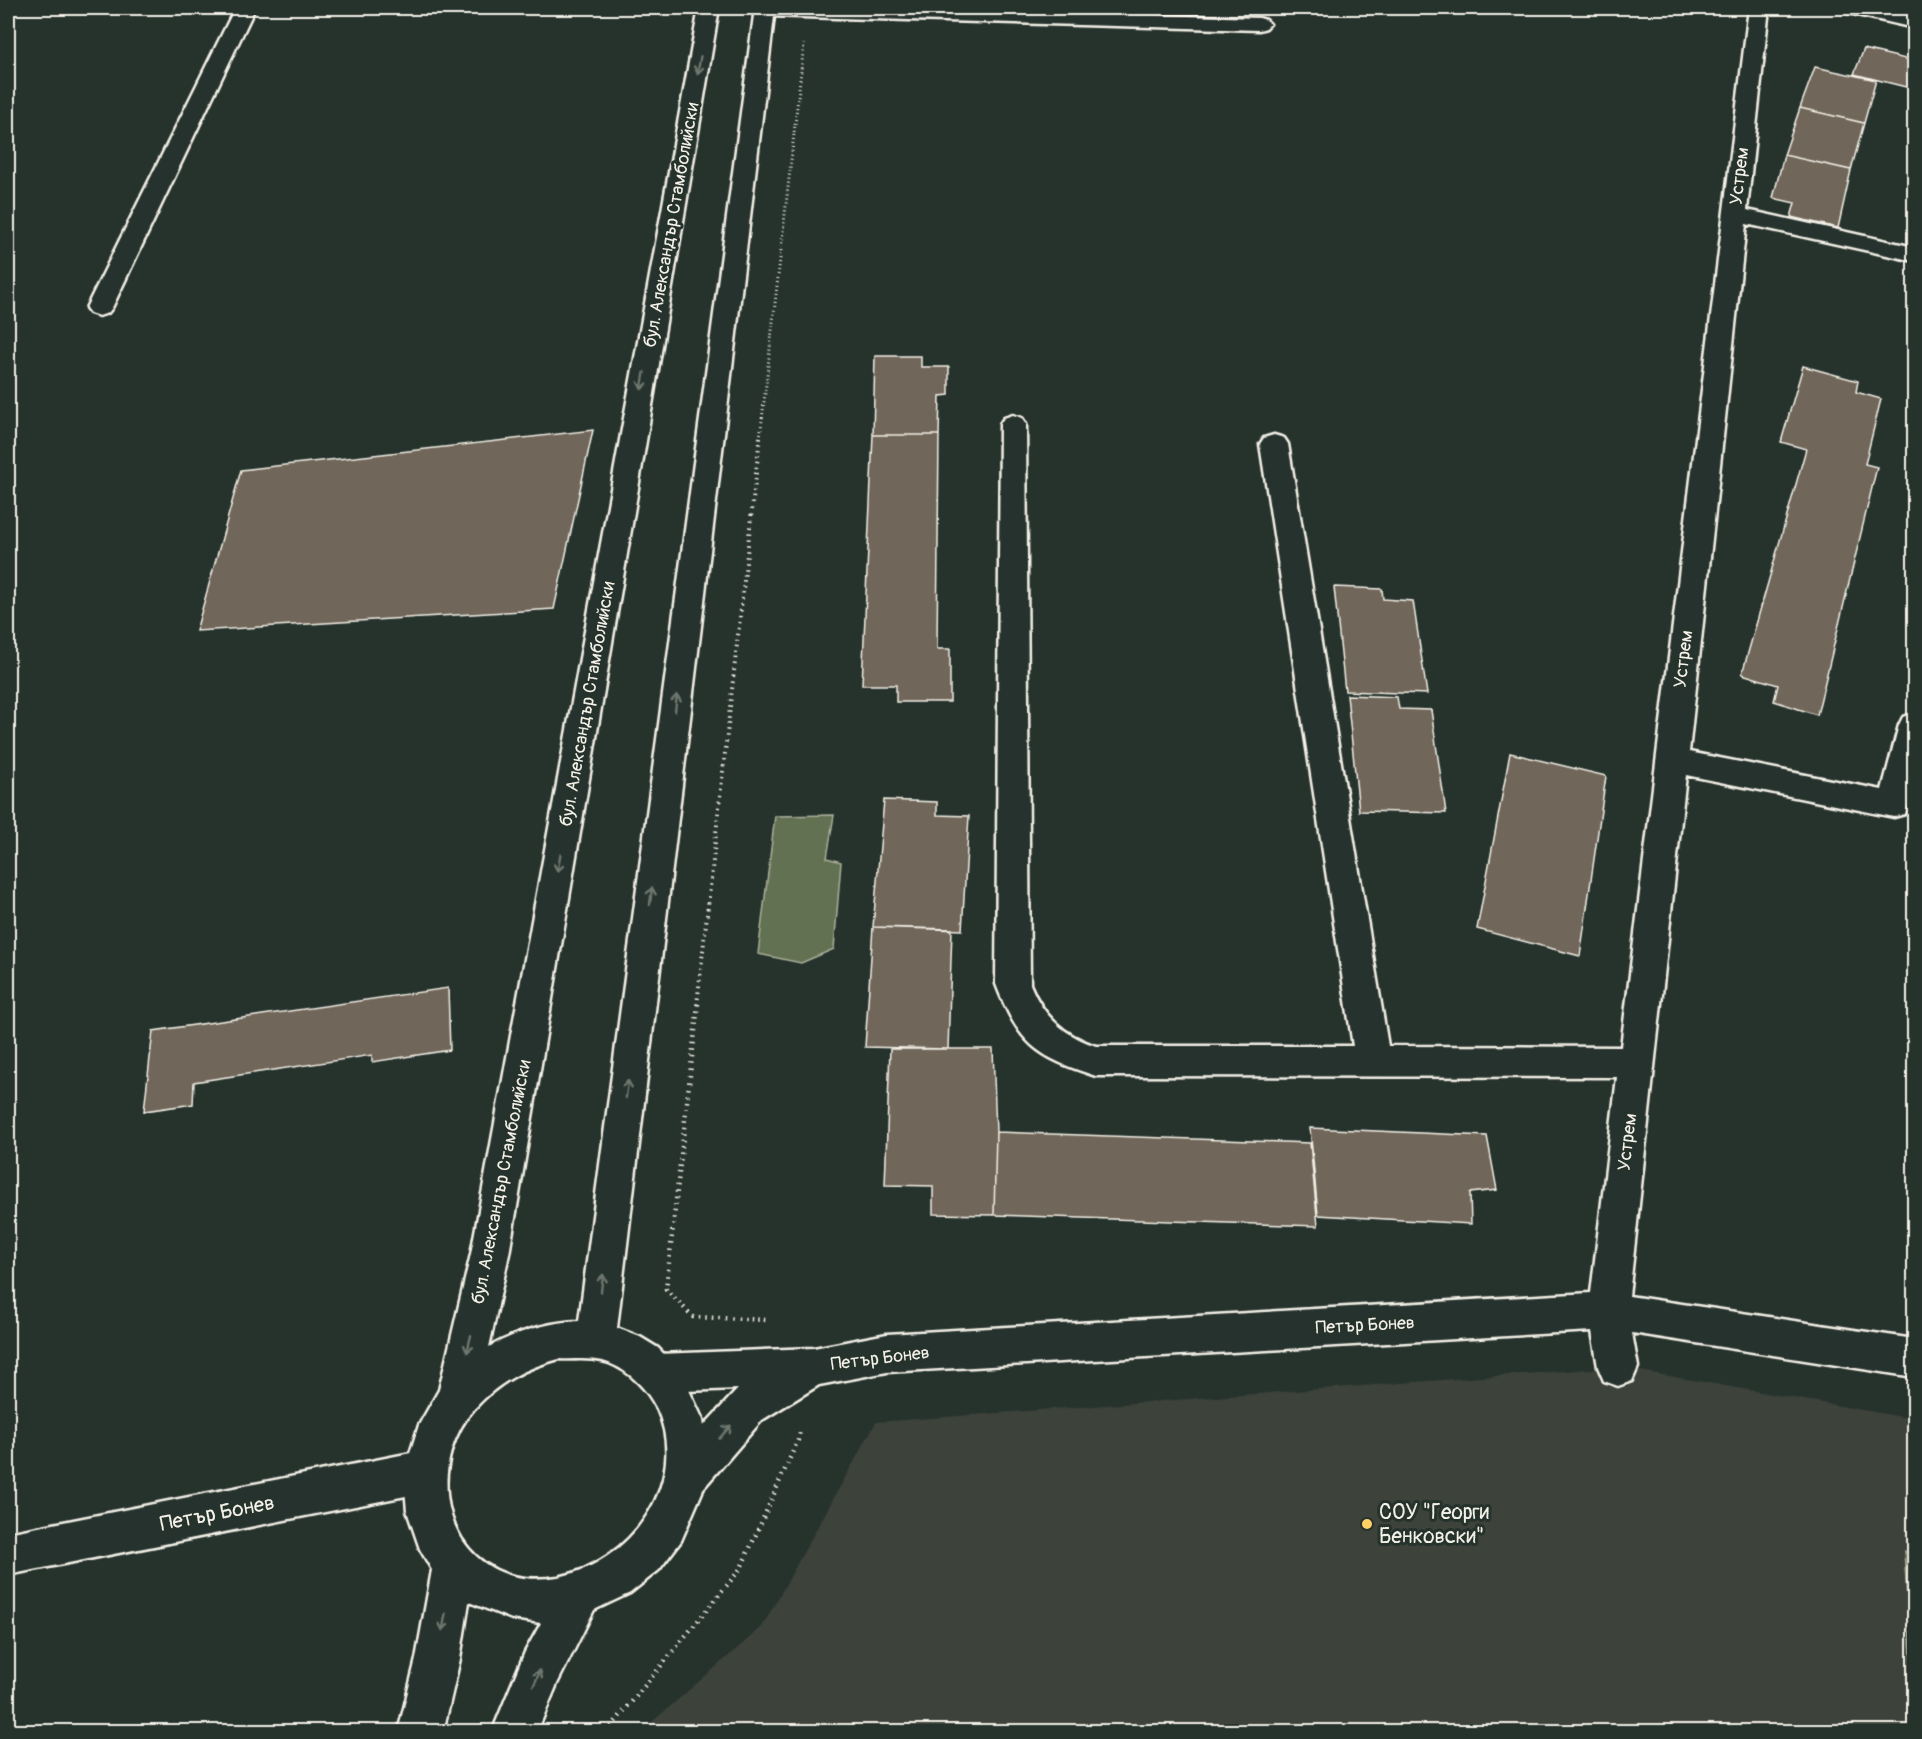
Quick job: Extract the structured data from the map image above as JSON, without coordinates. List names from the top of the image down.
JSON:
{
  "streets": {
    "main road": ["Устрем", "бул. Александър Стамболийски", "Петър Бонев"]
  },
  "crossings": [
    ["Устрем", "Петър Бонев"]
  ],
  "places": ["СОУ \"Георги Бенковски\""]
}
